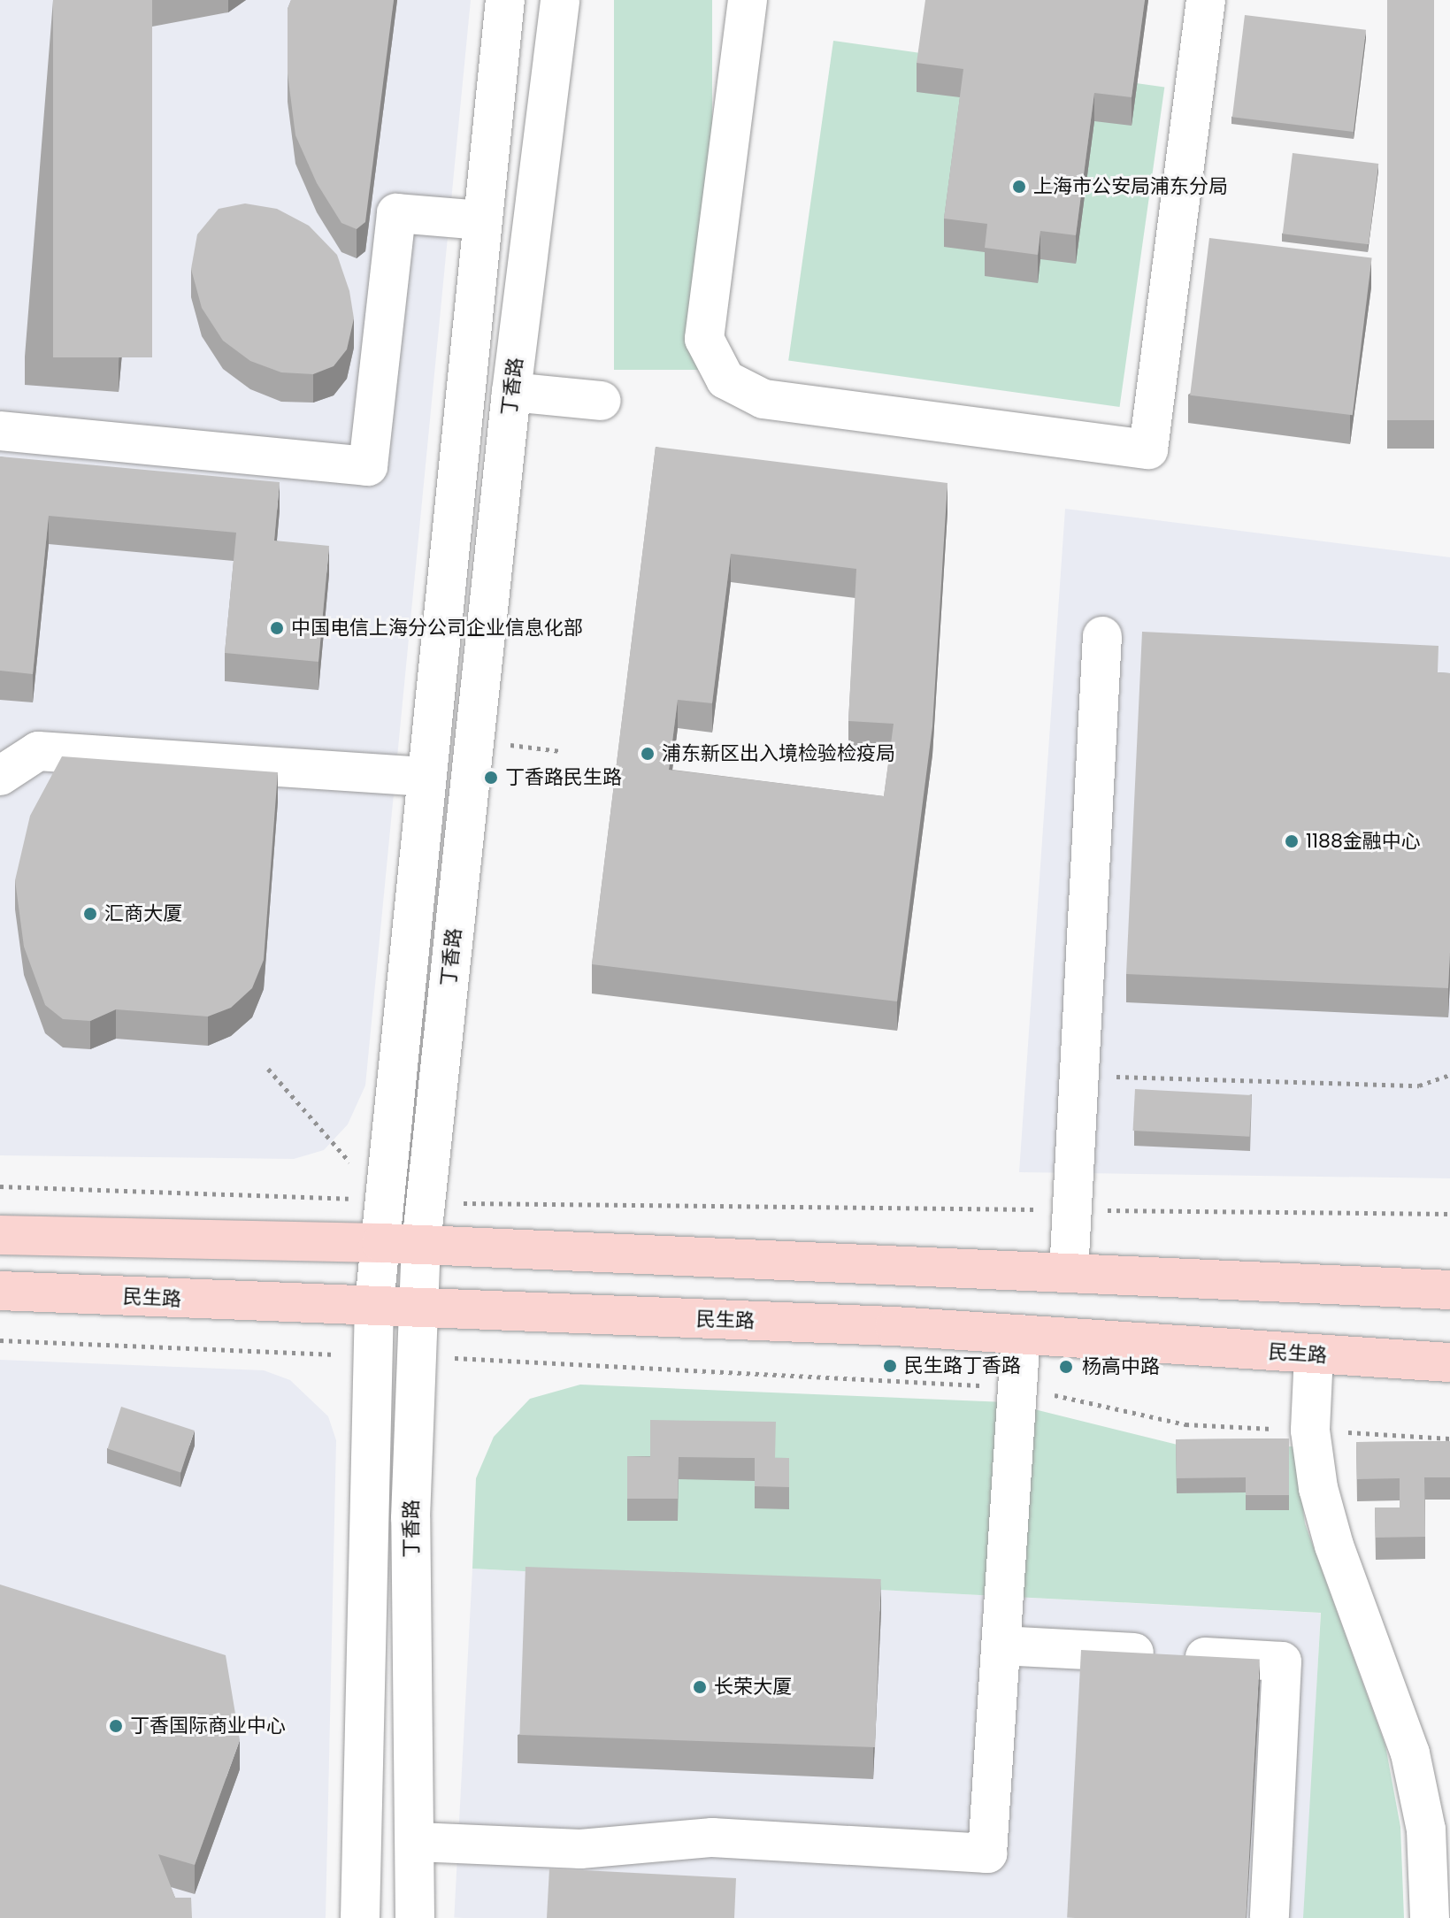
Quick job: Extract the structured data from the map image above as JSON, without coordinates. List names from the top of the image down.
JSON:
{
  "streets": {
    "main road": ["民生路"],
    "street": ["丁香路"]
  },
  "crossings": [
    ["丁香路", "民生路"]
  ],
  "places": [
    "上海市公安局浦东分局",
    "中国电信上海分公司企业信息化部",
    "浦东新区出入境检验检疫局",
    "丁香路民生路",
    "1188金融中心",
    "汇商大厦",
    "民生路丁香路",
    "杨高中路",
    "长荣大厦",
    "丁香国际商业中心"
  ]
}
